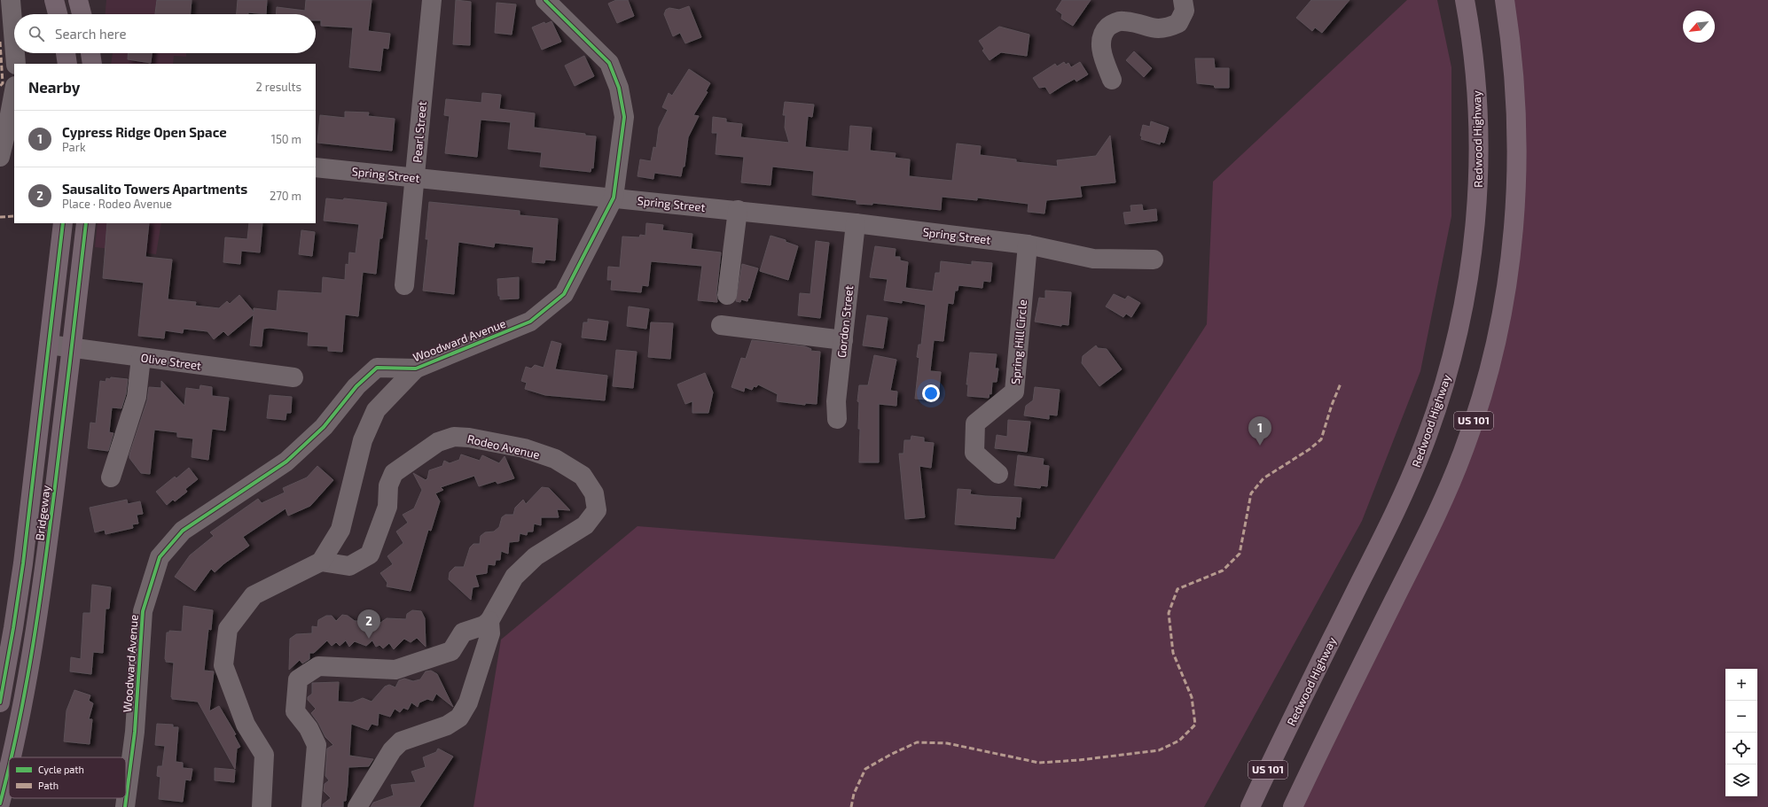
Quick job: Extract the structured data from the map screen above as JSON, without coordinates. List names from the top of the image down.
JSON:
{
  "streets": {
    "highway": ["Redwood Highway", "US 101"],
    "main road": ["Bridgeway"],
    "street": [
      "Pearl Street",
      "Spring Street",
      "Gordon Street",
      "Woodward Avenue",
      "Spring Hill Circle",
      "Olive Street",
      "Rodeo Avenue"
    ]
  },
  "crossings": [
    ["Pearl Street", "Spring Street"],
    ["Spring Street", "Gordon Street"],
    ["Spring Street", "Woodward Avenue"],
    ["Spring Street", "Spring Hill Circle"],
    ["Olive Street", "Bridgeway"]
  ],
  "legend": ["Cycle path", "Path"],
  "north": "bottom left",
  "page": {
    "search": "Search here",
    "heading": ["Nearby", "2 results"],
    "list": [
      {
        "mark": "1",
        "name": "Cypress Ridge Open Space",
        "note": "Park",
        "value": "150 m"
      },
      {
        "mark": "2",
        "name": "Sausalito Towers Apartments",
        "note": "Place · Rodeo Avenue",
        "value": "270 m"
      }
    ],
    "pins": ["1", "2"],
    "map_buttons": ["+", "−"]
  }
}
